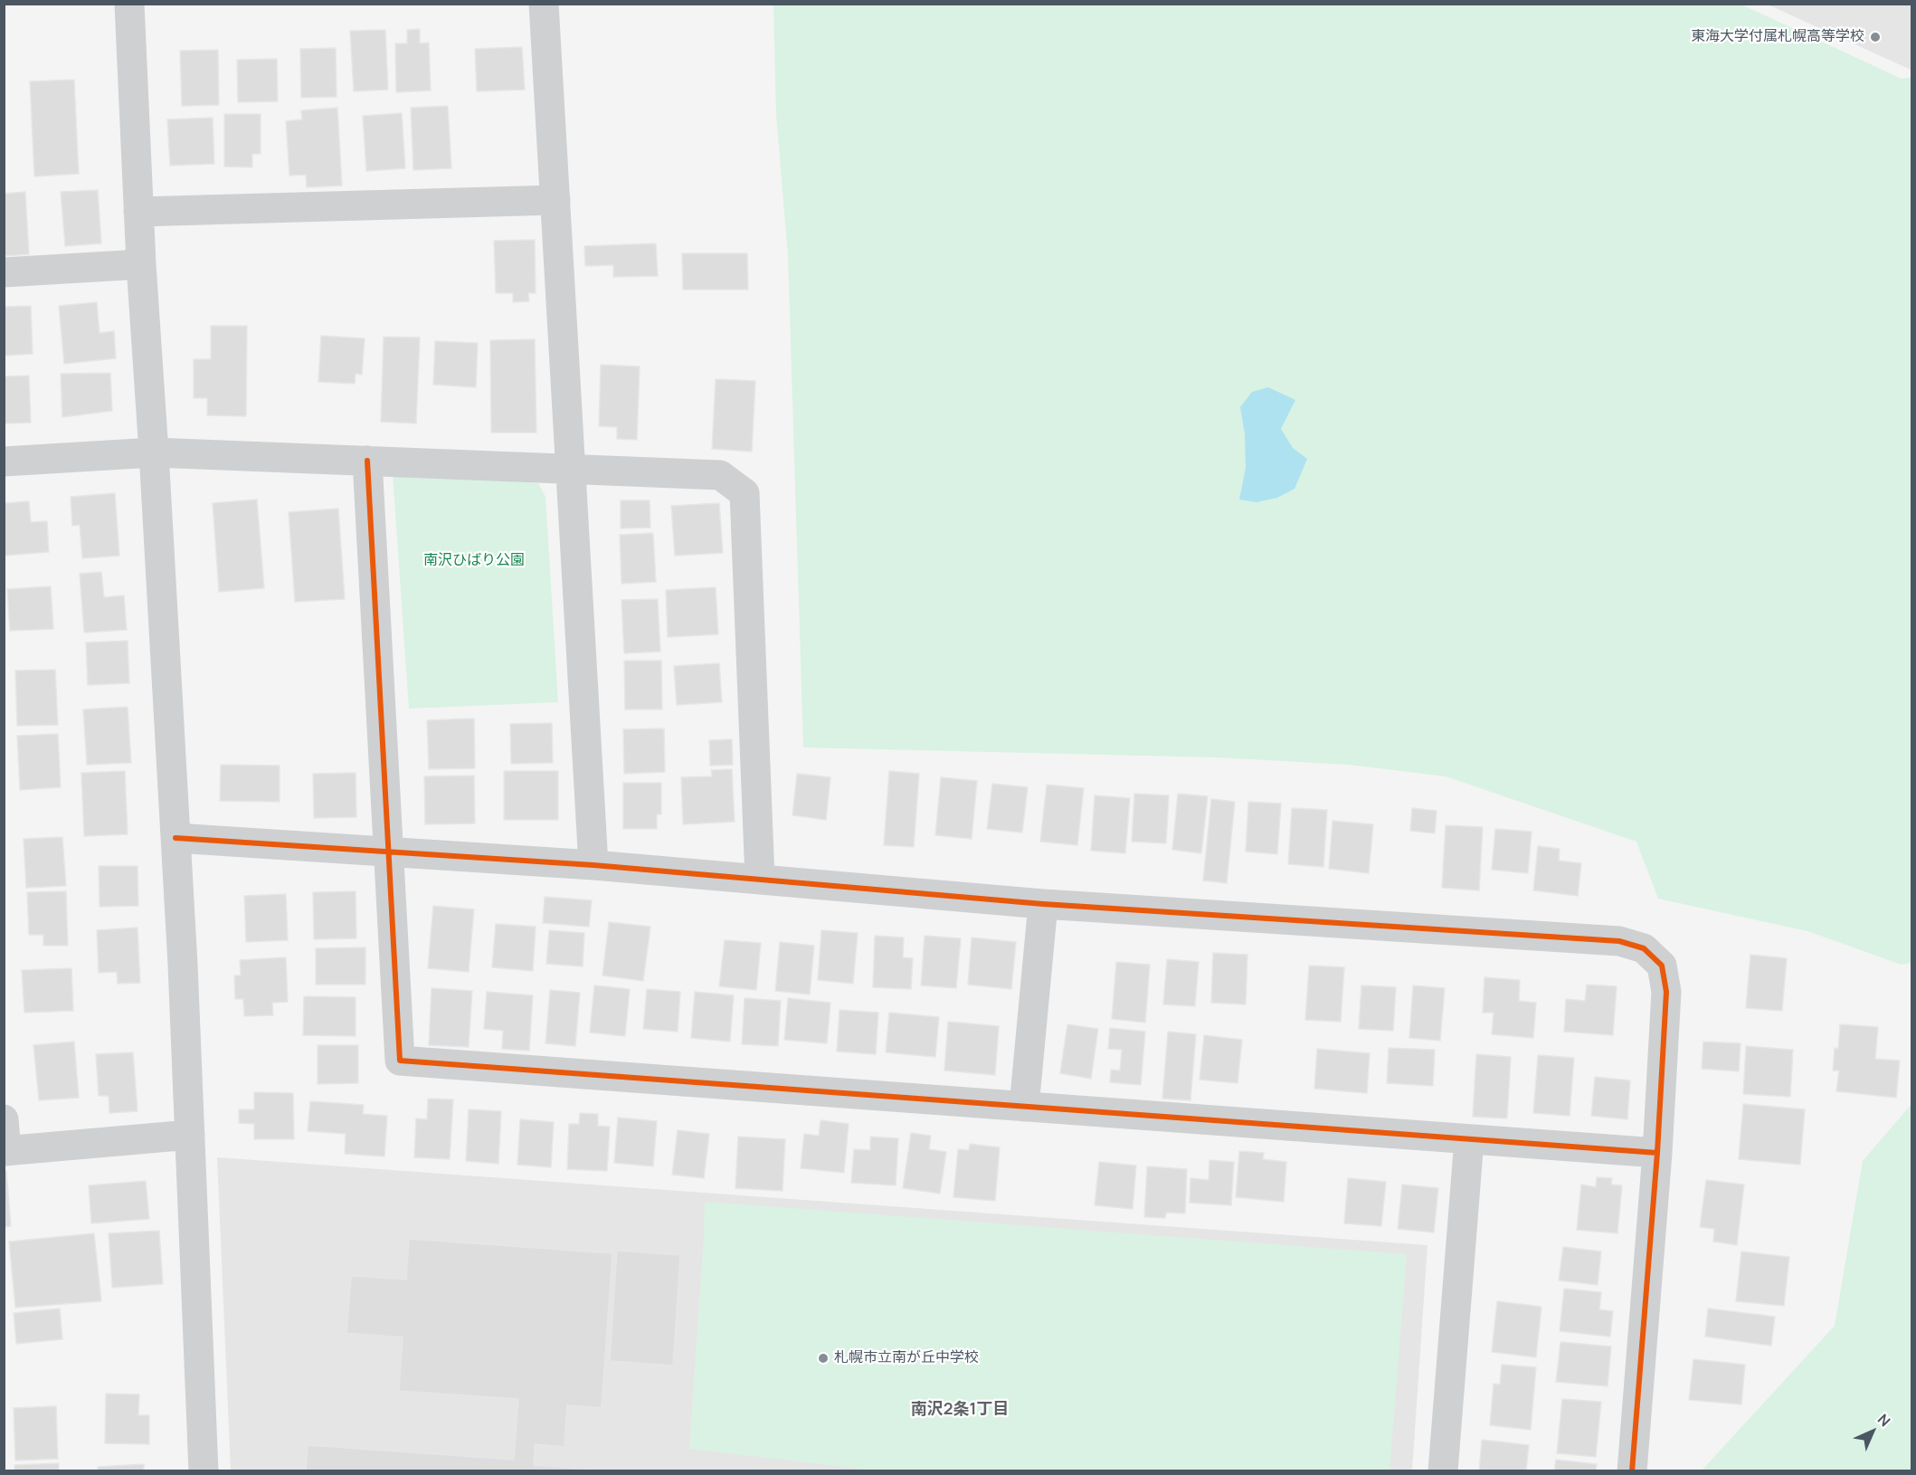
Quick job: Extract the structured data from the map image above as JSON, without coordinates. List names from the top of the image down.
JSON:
{
  "districts": ["南沢2条1丁目"],
  "parks": ["南沢ひばり公園"],
  "places": ["東海大学付属札幌高等学校", "札幌市立南が丘中学校"],
  "north": "top right"
}
